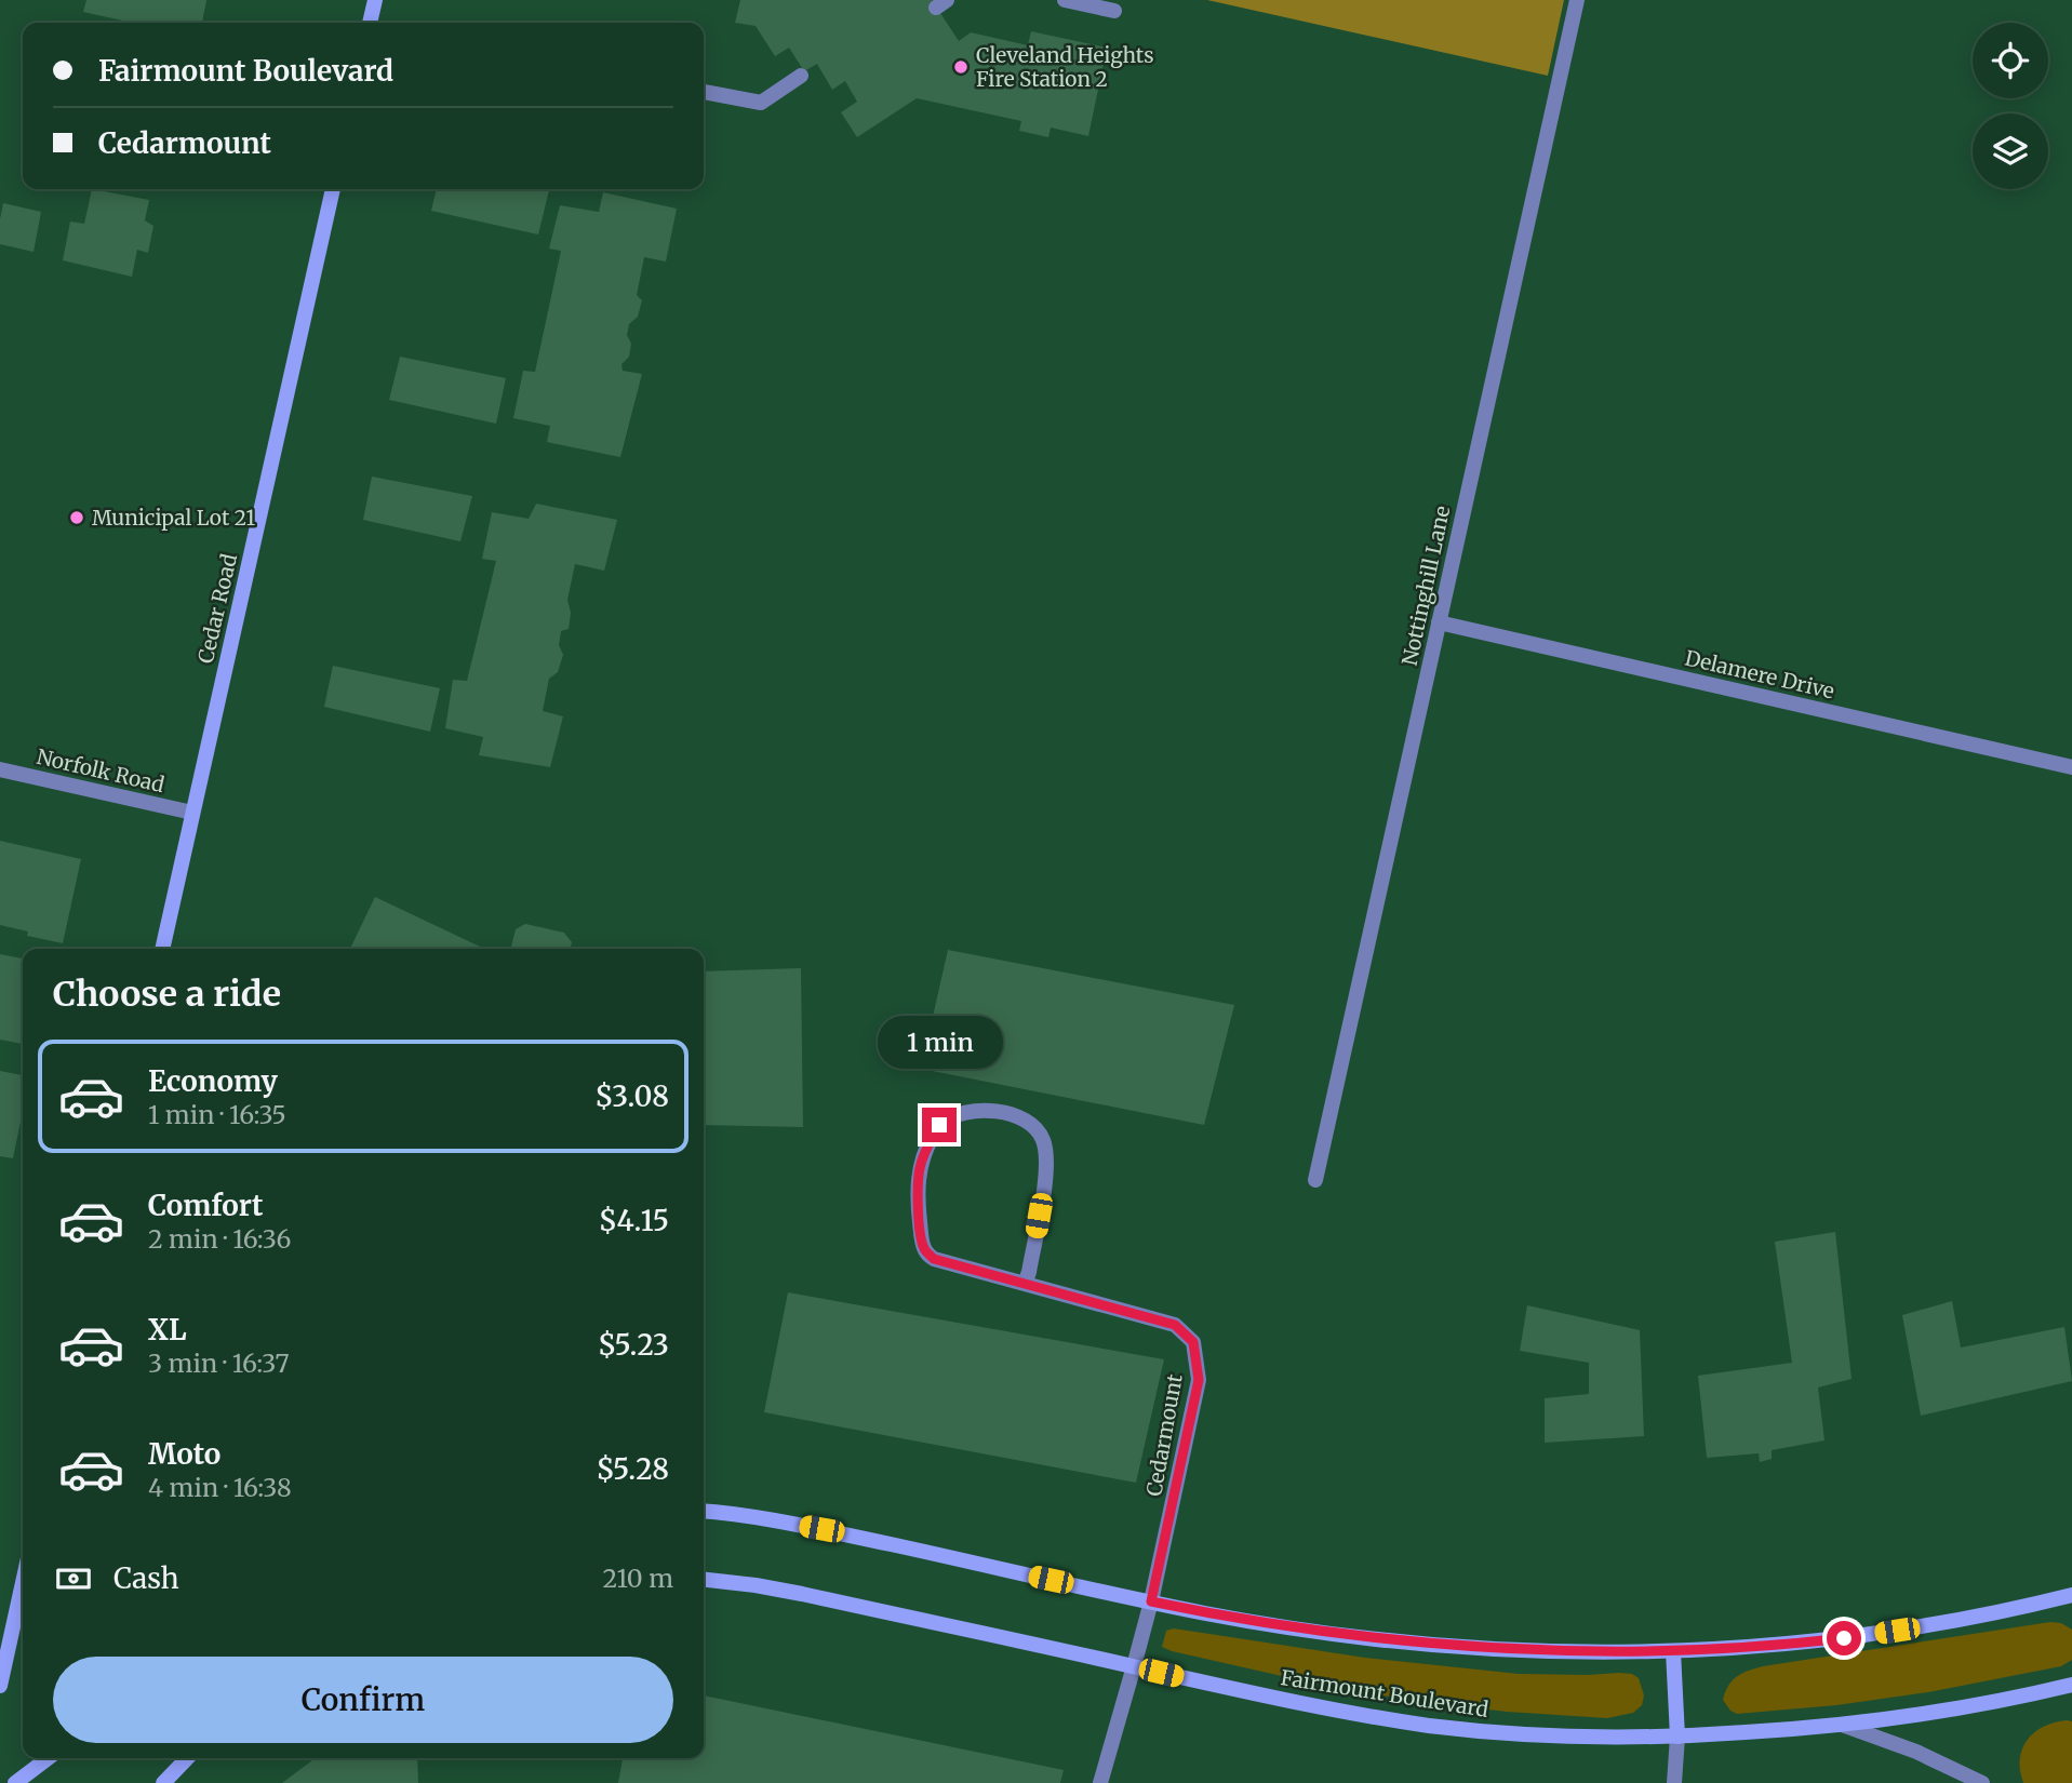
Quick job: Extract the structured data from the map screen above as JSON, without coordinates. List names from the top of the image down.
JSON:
{
  "streets": {
    "main road": ["Cedar Road", "Fairmount Boulevard"],
    "street": [
      "Nottinghill Lane",
      "Delamere Drive",
      "Norfolk Road",
      "Cedarmount"
    ]
  },
  "crossings": [
    ["Nottinghill Lane", "Delamere Drive"],
    ["Cedar Road", "Norfolk Road"],
    ["Cedarmount", "Fairmount Boulevard"]
  ],
  "places": ["Cleveland Heights Fire Station 2", "Municipal Lot 21"],
  "page": {
    "banner": ["Fairmount Boulevard", "Cedarmount"],
    "heading": "Choose a ride",
    "bubble": "1 min",
    "list": [
      {
        "name": "Economy",
        "note": "1 min · 16:35",
        "value": "$3.08"
      },
      {
        "name": "Comfort",
        "note": "2 min · 16:36",
        "value": "$4.15"
      },
      {
        "name": "XL",
        "note": "3 min · 16:37",
        "value": "$5.23"
      },
      {
        "name": "Moto",
        "note": "4 min · 16:38",
        "value": "$5.28"
      }
    ],
    "pay": ["Cash", "210 m"],
    "buttons": "Confirm"
  }
}
